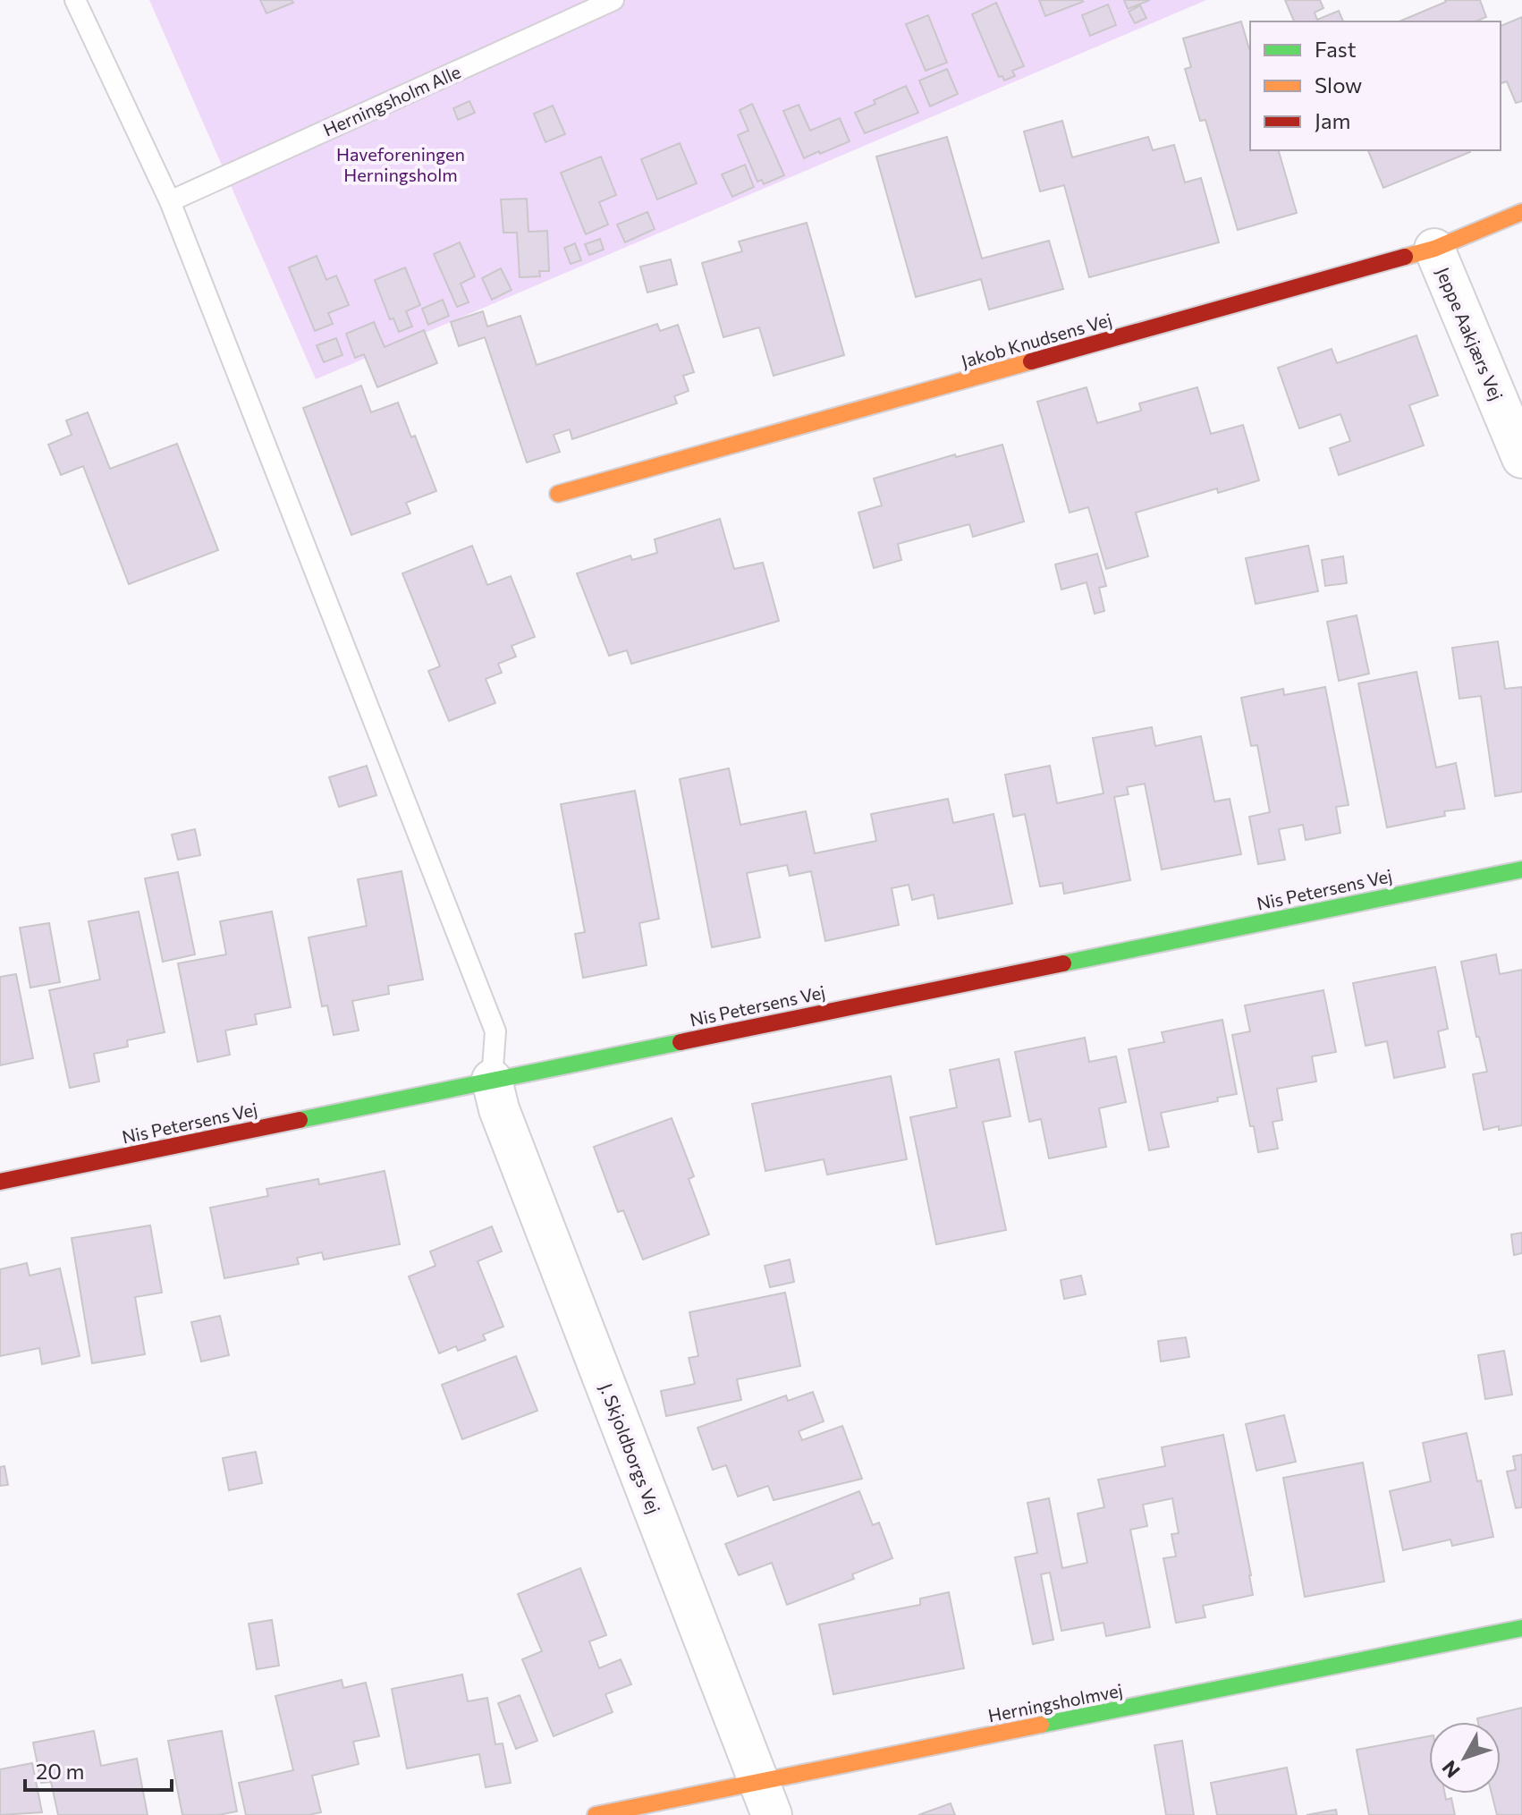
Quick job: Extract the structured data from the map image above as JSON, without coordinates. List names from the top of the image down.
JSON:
{
  "streets": {
    "street": [
      "Jeppe Aakjærs Vej",
      "Jakob Knudsens Vej",
      "Nis Petersens Vej",
      "J. Skjoldborgs Vej",
      "Herningsholmvej"
    ],
    "lane": ["Herningsholm Alle"]
  },
  "crossings": [
    ["Jeppe Aakjærs Vej", "Jakob Knudsens Vej"],
    ["Nis Petersens Vej", "J. Skjoldborgs Vej"],
    ["J. Skjoldborgs Vej", "Herningsholmvej"]
  ],
  "parks": ["Haveforeningen Herningsholm"],
  "legend": ["Fast", "Slow", "Jam"],
  "scale_bar": "20 m",
  "north": "bottom left"
}
